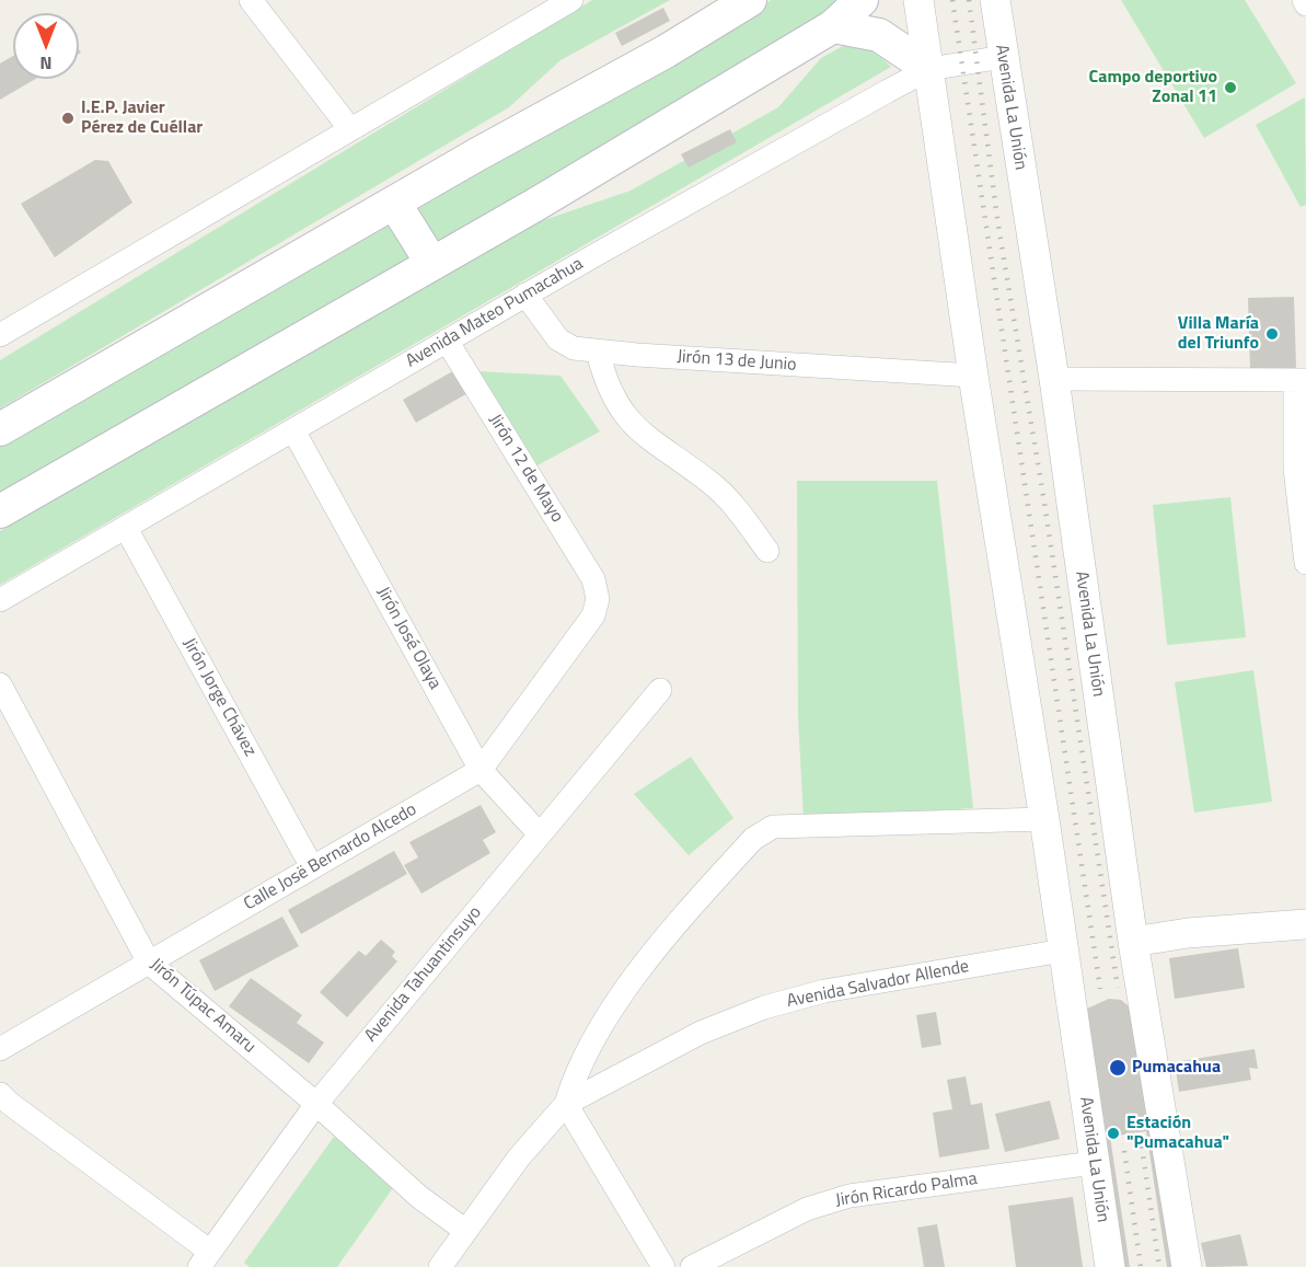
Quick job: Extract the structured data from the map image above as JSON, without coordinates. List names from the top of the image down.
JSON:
{
  "streets": {
    "street": [
      "Avenida La Unión",
      "Avenida Mateo Pumacahua",
      "Jirón 13 de Junio",
      "Jirón 12 de Mayo",
      "Jirón José Olaya",
      "Jirón Jorge Chávez",
      "Calle Josë Bernardo Alcedo",
      "Avenida Tahuantinsuyo",
      "Avenida Salvador Allende",
      "Jirón Túpac Amaru",
      "Jirón Ricardo Palma"
    ]
  },
  "crossings": [
    ["Avenida La Unión", "Avenida Mateo Pumacahua"],
    ["Avenida La Unión", "Jirón 13 de Junio"],
    ["Avenida La Unión", "Avenida Salvador Allende"],
    ["Avenida La Unión", "Jirón Ricardo Palma"],
    ["Avenida Mateo Pumacahua", "Jirón 13 de Junio"],
    ["Avenida Mateo Pumacahua", "Jirón 12 de Mayo"],
    ["Avenida Mateo Pumacahua", "Jirón José Olaya"],
    ["Avenida Mateo Pumacahua", "Jirón Jorge Chávez"],
    ["Jirón 12 de Mayo", "Calle Josë Bernardo Alcedo"],
    ["Jirón José Olaya", "Calle Josë Bernardo Alcedo"],
    ["Jirón José Olaya", "Avenida Tahuantinsuyo"],
    ["Jirón Jorge Chávez", "Calle Josë Bernardo Alcedo"],
    ["Calle Josë Bernardo Alcedo", "Jirón Túpac Amaru"],
    ["Avenida Tahuantinsuyo", "Jirón Túpac Amaru"],
    ["Avenida Salvador Allende", "Jirón Túpac Amaru"]
  ],
  "places": [
    "Campo deportivo Zonal 11",
    "I.E.P. Javier Pérez de Cuéllar",
    "Villa María del Triunfo",
    "Pumacahua",
    "Estación \"Pumacahua\""
  ],
  "north": "bottom"
}
